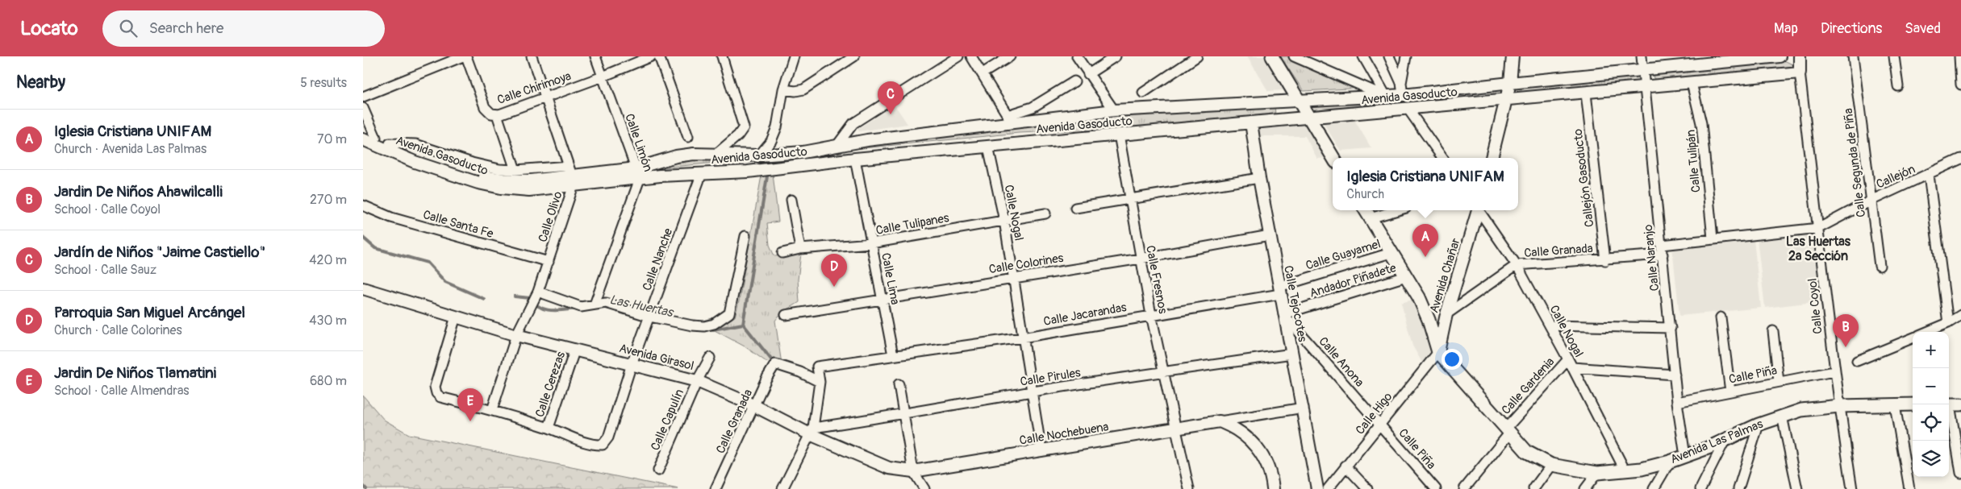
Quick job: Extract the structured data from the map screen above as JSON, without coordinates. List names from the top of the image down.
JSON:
{
  "streets": {
    "main road": ["Avenida Las Palmas"],
    "street": [
      "Calle Chirimoya",
      "Avenida Gasoducto",
      "Calle Limón",
      "Calle Tulipán",
      "Calle Segunda de Piña",
      "Callejón",
      "Callejón Gasoducto",
      "Calle Nogal",
      "Calle Olivo",
      "Calle Santa Fe",
      "Calle Tulipanes",
      "Calle Granada",
      "Calle Guayamel",
      "Calle Naranjo",
      "Calle Nanche",
      "Calle Colorines",
      "Avenida Chañar",
      "Calle Lima",
      "Calle Fresnos",
      "Andador Piñadete",
      "Calle Tejocotes",
      "Calle Coyol",
      "Calle Jacarandas",
      "Avenida Girasol",
      "Calle Anona",
      "Calle Piña",
      "Calle Pirules",
      "Calle Cerezas",
      "Calle Gardenia",
      "Calle Higo",
      "Calle Capulín",
      "Calle Nochebuena"
    ]
  },
  "crossings": [
    ["Calle Chirimoya", "Calle Limón"],
    ["Avenida Gasoducto", "Calle Limón"],
    ["Avenida Gasoducto", "Calle Tulipán"],
    ["Avenida Gasoducto", "Callejón Gasoducto"],
    ["Avenida Gasoducto", "Calle Nogal"],
    ["Avenida Gasoducto", "Calle Olivo"],
    ["Avenida Gasoducto", "Calle Naranjo"],
    ["Avenida Gasoducto", "Calle Nanche"],
    ["Avenida Gasoducto", "Calle Lima"],
    ["Avenida Gasoducto", "Calle Fresnos"],
    ["Avenida Gasoducto", "Calle Tejocotes"],
    ["Avenida Gasoducto", "Calle Coyol"],
    ["Calle Segunda de Piña", "Callejón"],
    ["Callejón", "Calle Coyol"],
    ["Callejón Gasoducto", "Calle Granada"],
    ["Calle Nogal", "Calle Tulipanes"],
    ["Calle Nogal", "Calle Granada"],
    ["Calle Nogal", "Calle Colorines"],
    ["Calle Nogal", "Calle Jacarandas"],
    ["Calle Nogal", "Calle Pirules"],
    ["Calle Nogal", "Calle Gardenia"],
    ["Calle Nogal", "Calle Nochebuena"],
    ["Calle Nogal", "Avenida Las Palmas"],
    ["Calle Olivo", "Calle Santa Fe"],
    ["Calle Olivo", "Avenida Girasol"],
    ["Calle Tulipanes", "Calle Lima"],
    ["Calle Granada", "Calle Naranjo"],
    ["Calle Granada", "Avenida Chañar"],
    ["Calle Granada", "Calle Jacarandas"],
    ["Calle Granada", "Avenida Girasol"],
    ["Calle Guayamel", "Calle Tejocotes"],
    ["Calle Guayamel", "Calle Jacarandas"],
    ["Calle Guayamel", "Avenida Las Palmas"],
    ["Calle Naranjo", "Calle Piña"],
    ["Calle Naranjo", "Avenida Las Palmas"],
    ["Calle Nanche", "Avenida Girasol"],
    ["Calle Nanche", "Calle Cerezas"],
    ["Calle Colorines", "Calle Lima"],
    ["Calle Colorines", "Calle Fresnos"],
    ["Calle Colorines", "Calle Tejocotes"],
    ["Avenida Chañar", "Calle Higo"],
    ["Avenida Chañar", "Avenida Las Palmas"],
    ["Calle Lima", "Calle Jacarandas"],
    ["Calle Fresnos", "Calle Jacarandas"],
    ["Calle Fresnos", "Calle Pirules"],
    ["Calle Fresnos", "Calle Nochebuena"],
    ["Andador Piñadete", "Calle Tejocotes"],
    ["Andador Piñadete", "Calle Anona"],
    ["Andador Piñadete", "Avenida Las Palmas"],
    ["Calle Tejocotes", "Calle Jacarandas"],
    ["Calle Tejocotes", "Calle Anona"],
    ["Calle Tejocotes", "Calle Pirules"],
    ["Calle Coyol", "Calle Piña"],
    ["Calle Coyol", "Avenida Las Palmas"],
    ["Avenida Girasol", "Calle Pirules"],
    ["Avenida Girasol", "Calle Cerezas"],
    ["Avenida Girasol", "Calle Capulín"],
    ["Avenida Girasol", "Calle Nochebuena"],
    ["Calle Anona", "Calle Piña"],
    ["Calle Anona", "Calle Higo"],
    ["Calle Piña", "Calle Higo"],
    ["Calle Gardenia", "Avenida Las Palmas"],
    ["Calle Higo", "Avenida Las Palmas"]
  ],
  "districts": ["Las Huertas 2ª Sección"],
  "water": ["Las Huertas"],
  "page": {
    "header": "Locato",
    "search": "Search here",
    "nav": ["Map", "Directions", "Saved"],
    "heading": ["Nearby", "5 results"],
    "pins": [
      "C",
      "A",
      "D",
      "B",
      "E"
    ],
    "list": [
      {
        "mark": "A",
        "name": "Iglesia Cristiana UNIFAM",
        "note": "Church · Avenida Las Palmas",
        "value": "70 m"
      },
      {
        "mark": "B",
        "name": "Jardin De Niños Ahawilcalli",
        "note": "School · Calle Coyol",
        "value": "270 m"
      },
      {
        "mark": "C",
        "name": "Jardín de Niños \"Jaime Castiello\"",
        "note": "School · Calle Sauz",
        "value": "420 m"
      },
      {
        "mark": "D",
        "name": "Parroquia San Miguel Arcángel",
        "note": "Church · Calle Colorines",
        "value": "430 m"
      },
      {
        "mark": "E",
        "name": "Jardin De Niños Tlamatini",
        "note": "School · Calle Almendras",
        "value": "680 m"
      }
    ],
    "popup": ["Iglesia Cristiana UNIFAM", "Church"],
    "map_buttons": ["+", "−"]
  }
}
